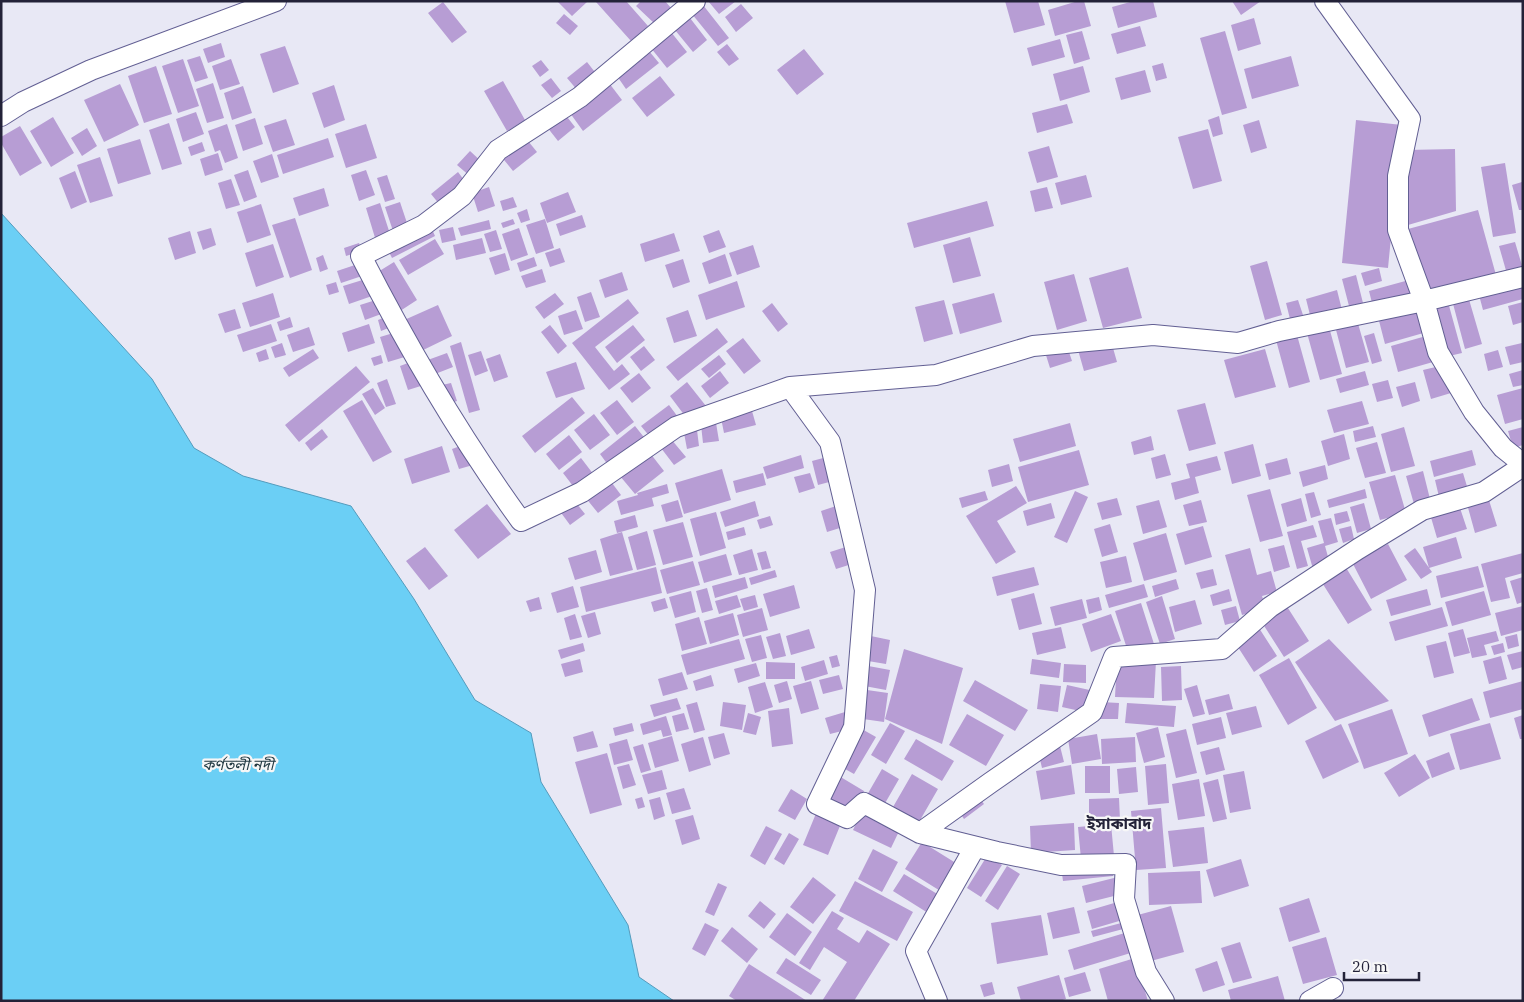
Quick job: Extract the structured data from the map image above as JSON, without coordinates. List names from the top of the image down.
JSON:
{
  "districts": ["ইসাকাবাদ"],
  "water": ["কর্ণতলী নদী"],
  "scale_bar": "20 m"
}
